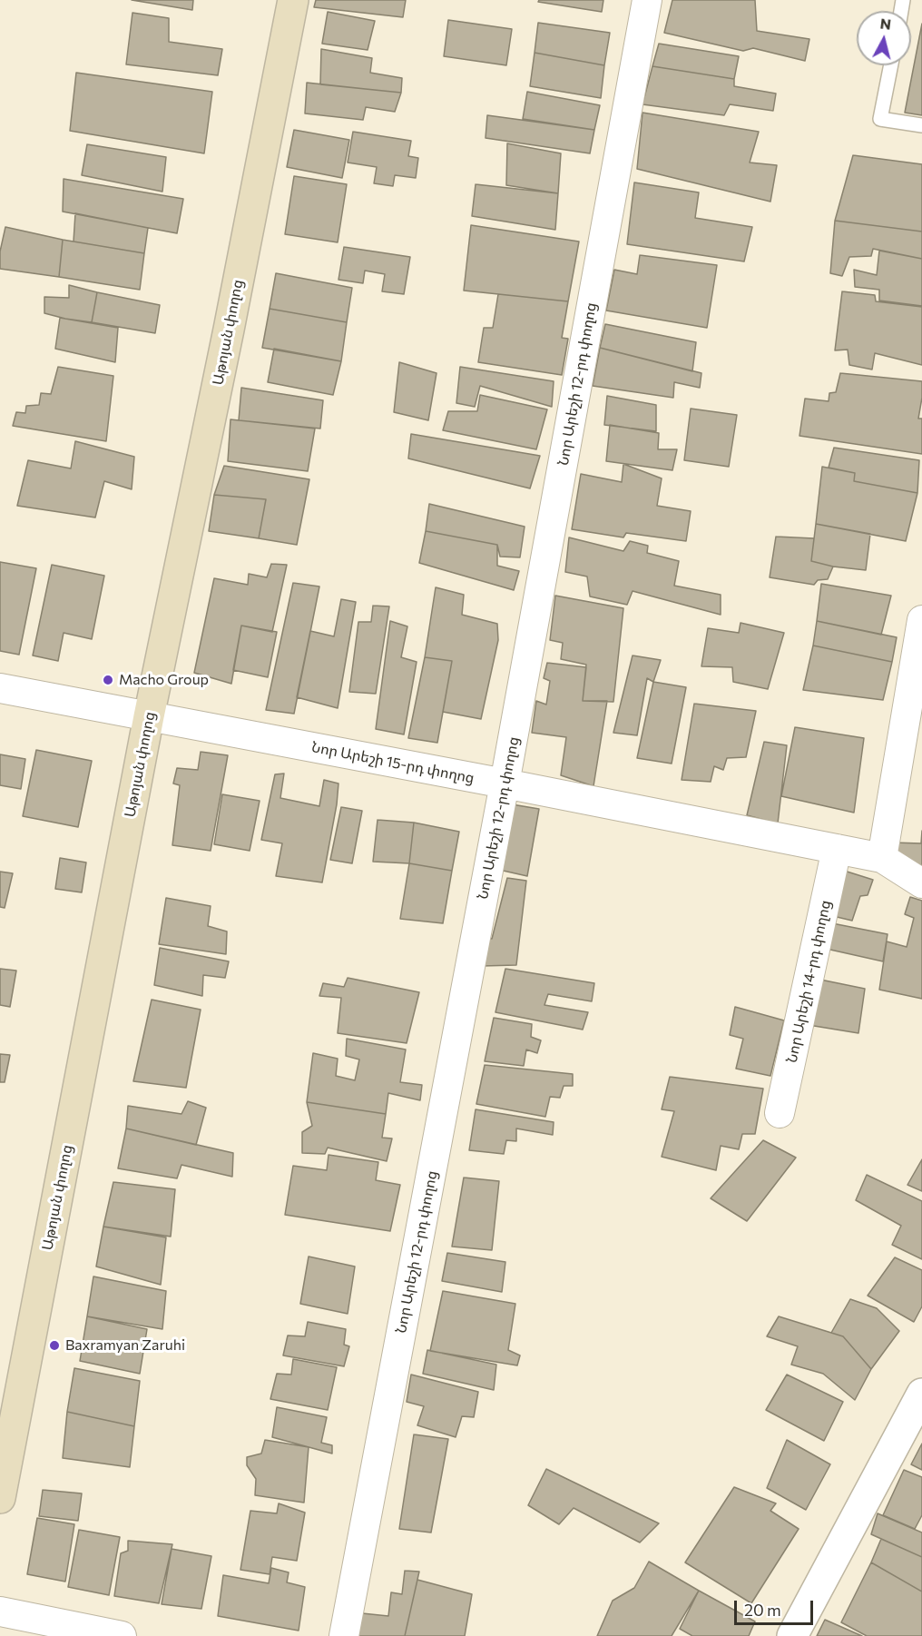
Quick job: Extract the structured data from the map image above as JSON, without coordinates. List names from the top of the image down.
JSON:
{
  "streets": {
    "main road": ["Աթոյան փողոց"],
    "street": ["Նոր Արեշի 12-րդ փողոց", "Նոր Արեշի 15-րդ փողոց", "Նոր Արեշի 14-րդ փողոց"]
  },
  "crossings": [
    ["Աթոյան փողոց", "Նոր Արեշի 15-րդ փողոց"],
    ["Նոր Արեշի 12-րդ փողոց", "Նոր Արեշի 15-րդ փողոց"],
    ["Նոր Արեշի 15-րդ փողոց", "Նոր Արեշի 14-րդ փողոց"]
  ],
  "places": ["Macho Group", "Baxramyan Zaruhi"],
  "scale_bar": "20 m",
  "north": "top"
}
